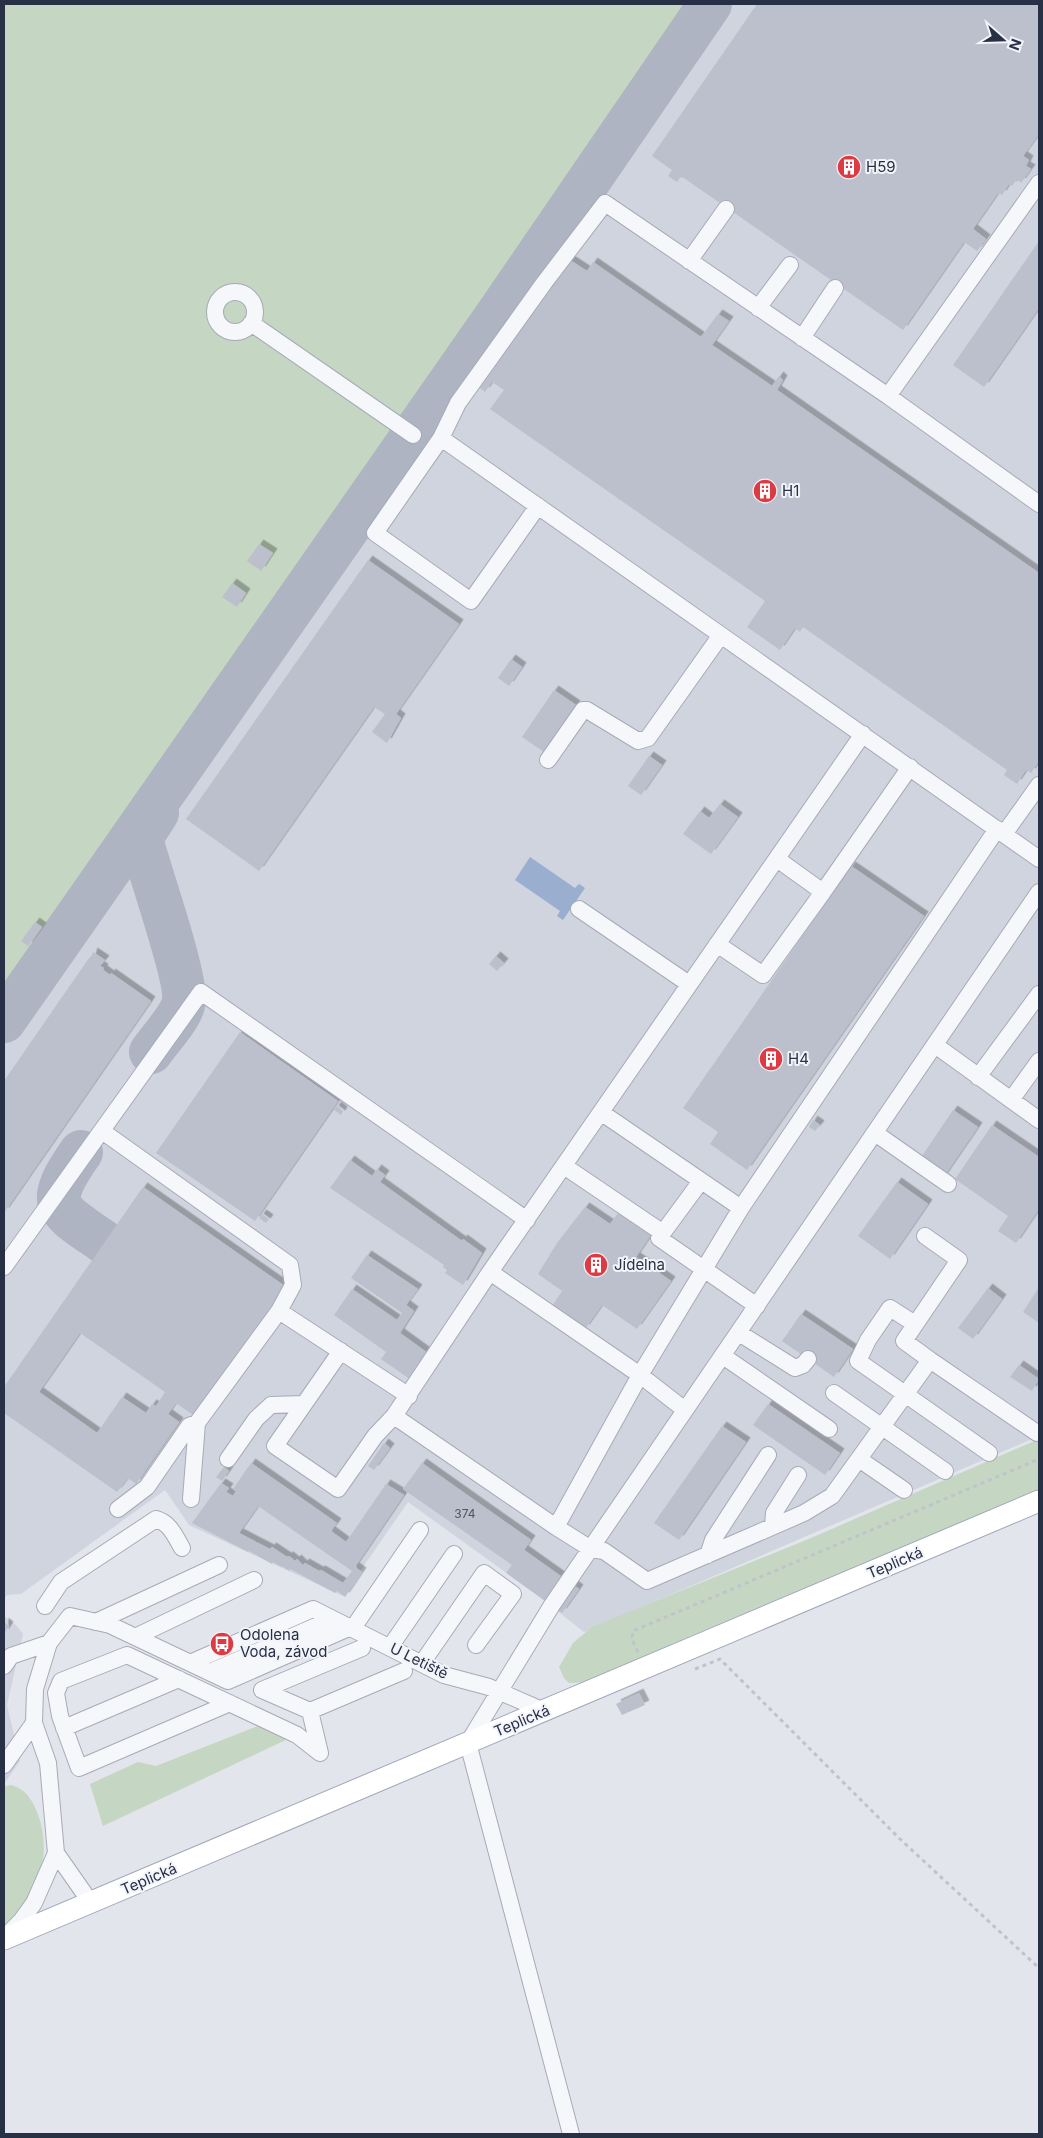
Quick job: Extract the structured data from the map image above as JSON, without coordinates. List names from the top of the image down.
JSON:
{
  "streets": {
    "main road": ["Teplická"],
    "street": ["U Letiště"]
  },
  "crossings": [
    ["Teplická", "U Letiště"]
  ],
  "places": {
    "building": [
      "H59",
      "H1",
      "H4",
      "Jídelna"
    ],
    "bus stop": ["Odolena Voda, závod"]
  },
  "house_numbers": ["374"],
  "north": "right"
}
